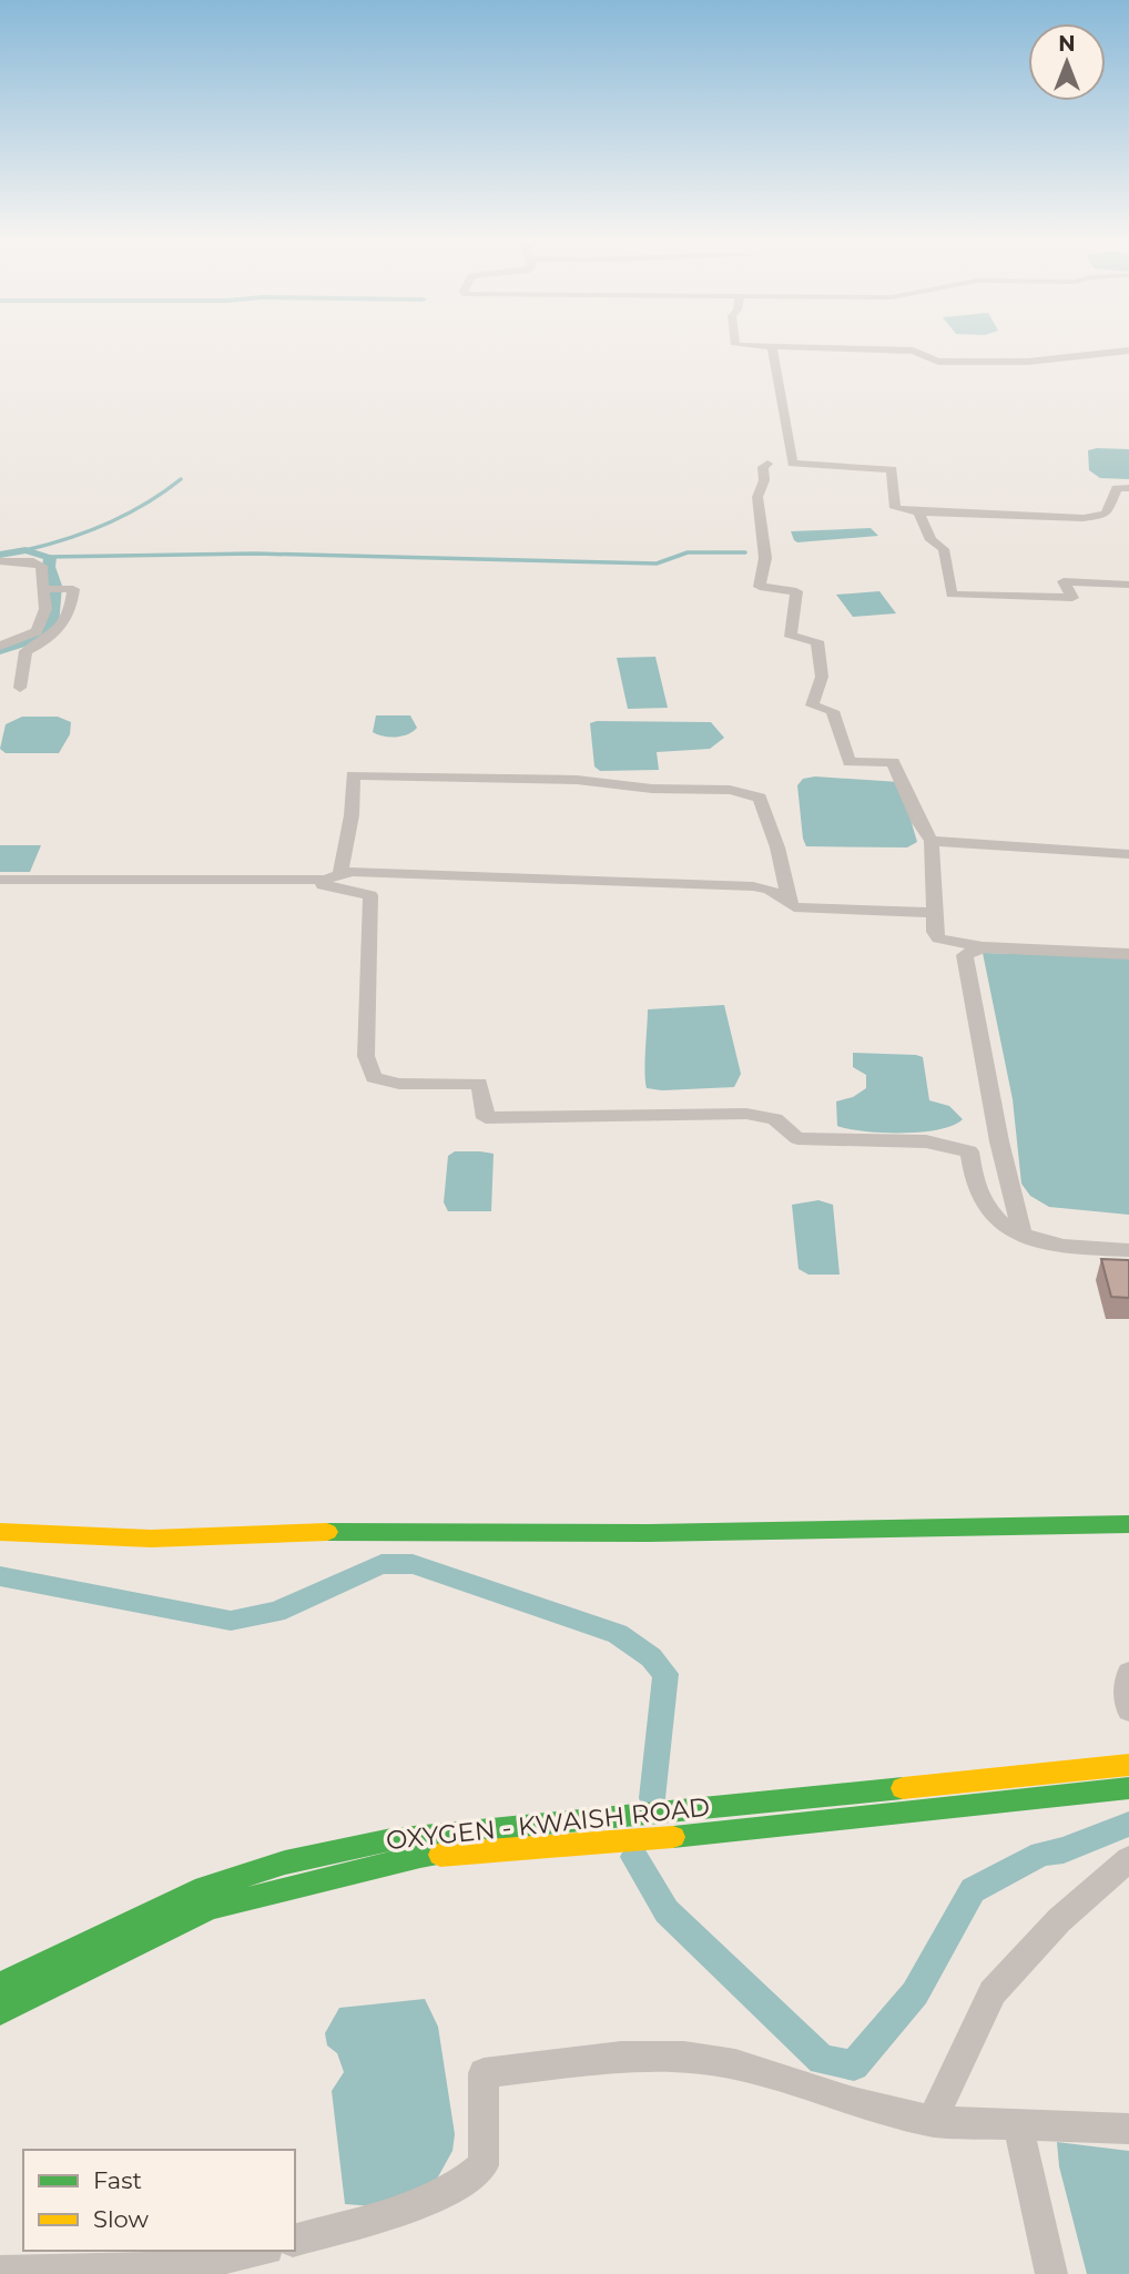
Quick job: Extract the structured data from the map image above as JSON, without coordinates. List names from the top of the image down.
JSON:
{
  "streets": {
    "main road": ["OXYGEN - KWAISH ROAD"]
  },
  "legend": ["Fast", "Slow"],
  "north": "top"
}
